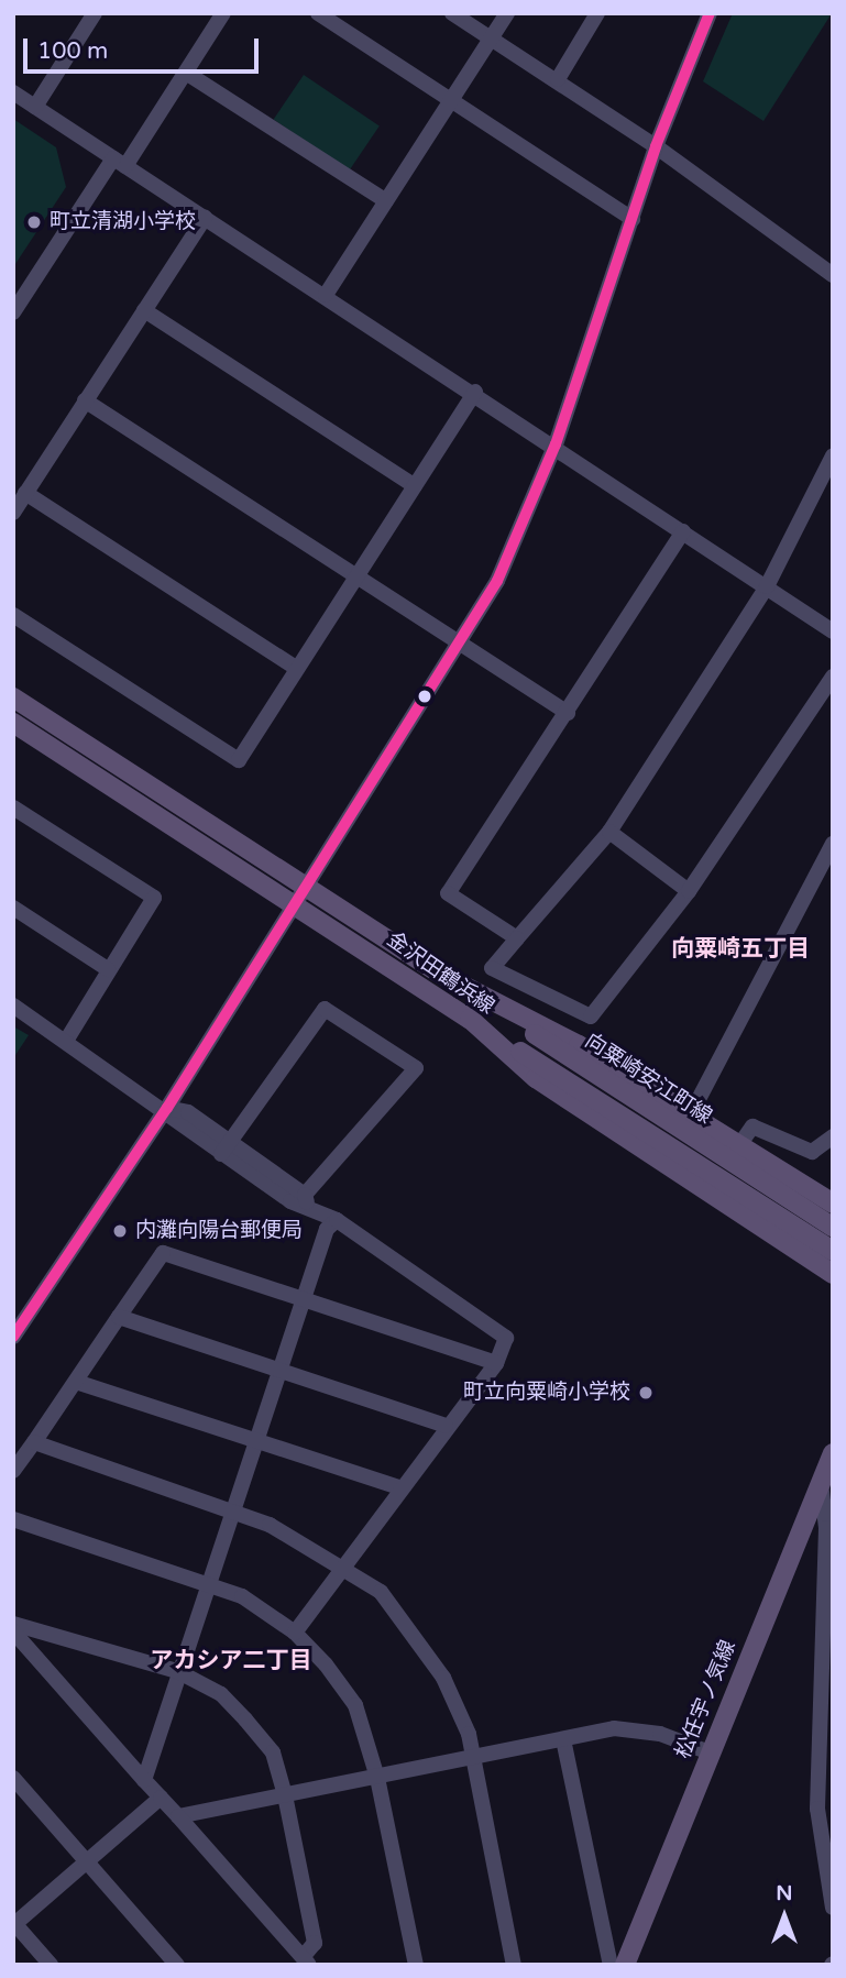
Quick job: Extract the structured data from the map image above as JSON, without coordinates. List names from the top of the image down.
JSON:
{
  "streets": {
    "main road": ["金沢田鶴浜線", "向粟崎安江町線", "松任宇ノ気線"]
  },
  "crossings": [
    ["金沢田鶴浜線", "向粟崎安江町線"]
  ],
  "districts": ["向粟崎五丁目", "アカシア二丁目"],
  "places": ["町立清湖小学校", "内灘向陽台郵便局", "町立向粟崎小学校"],
  "scale_bar": "100 m",
  "north": "top"
}
